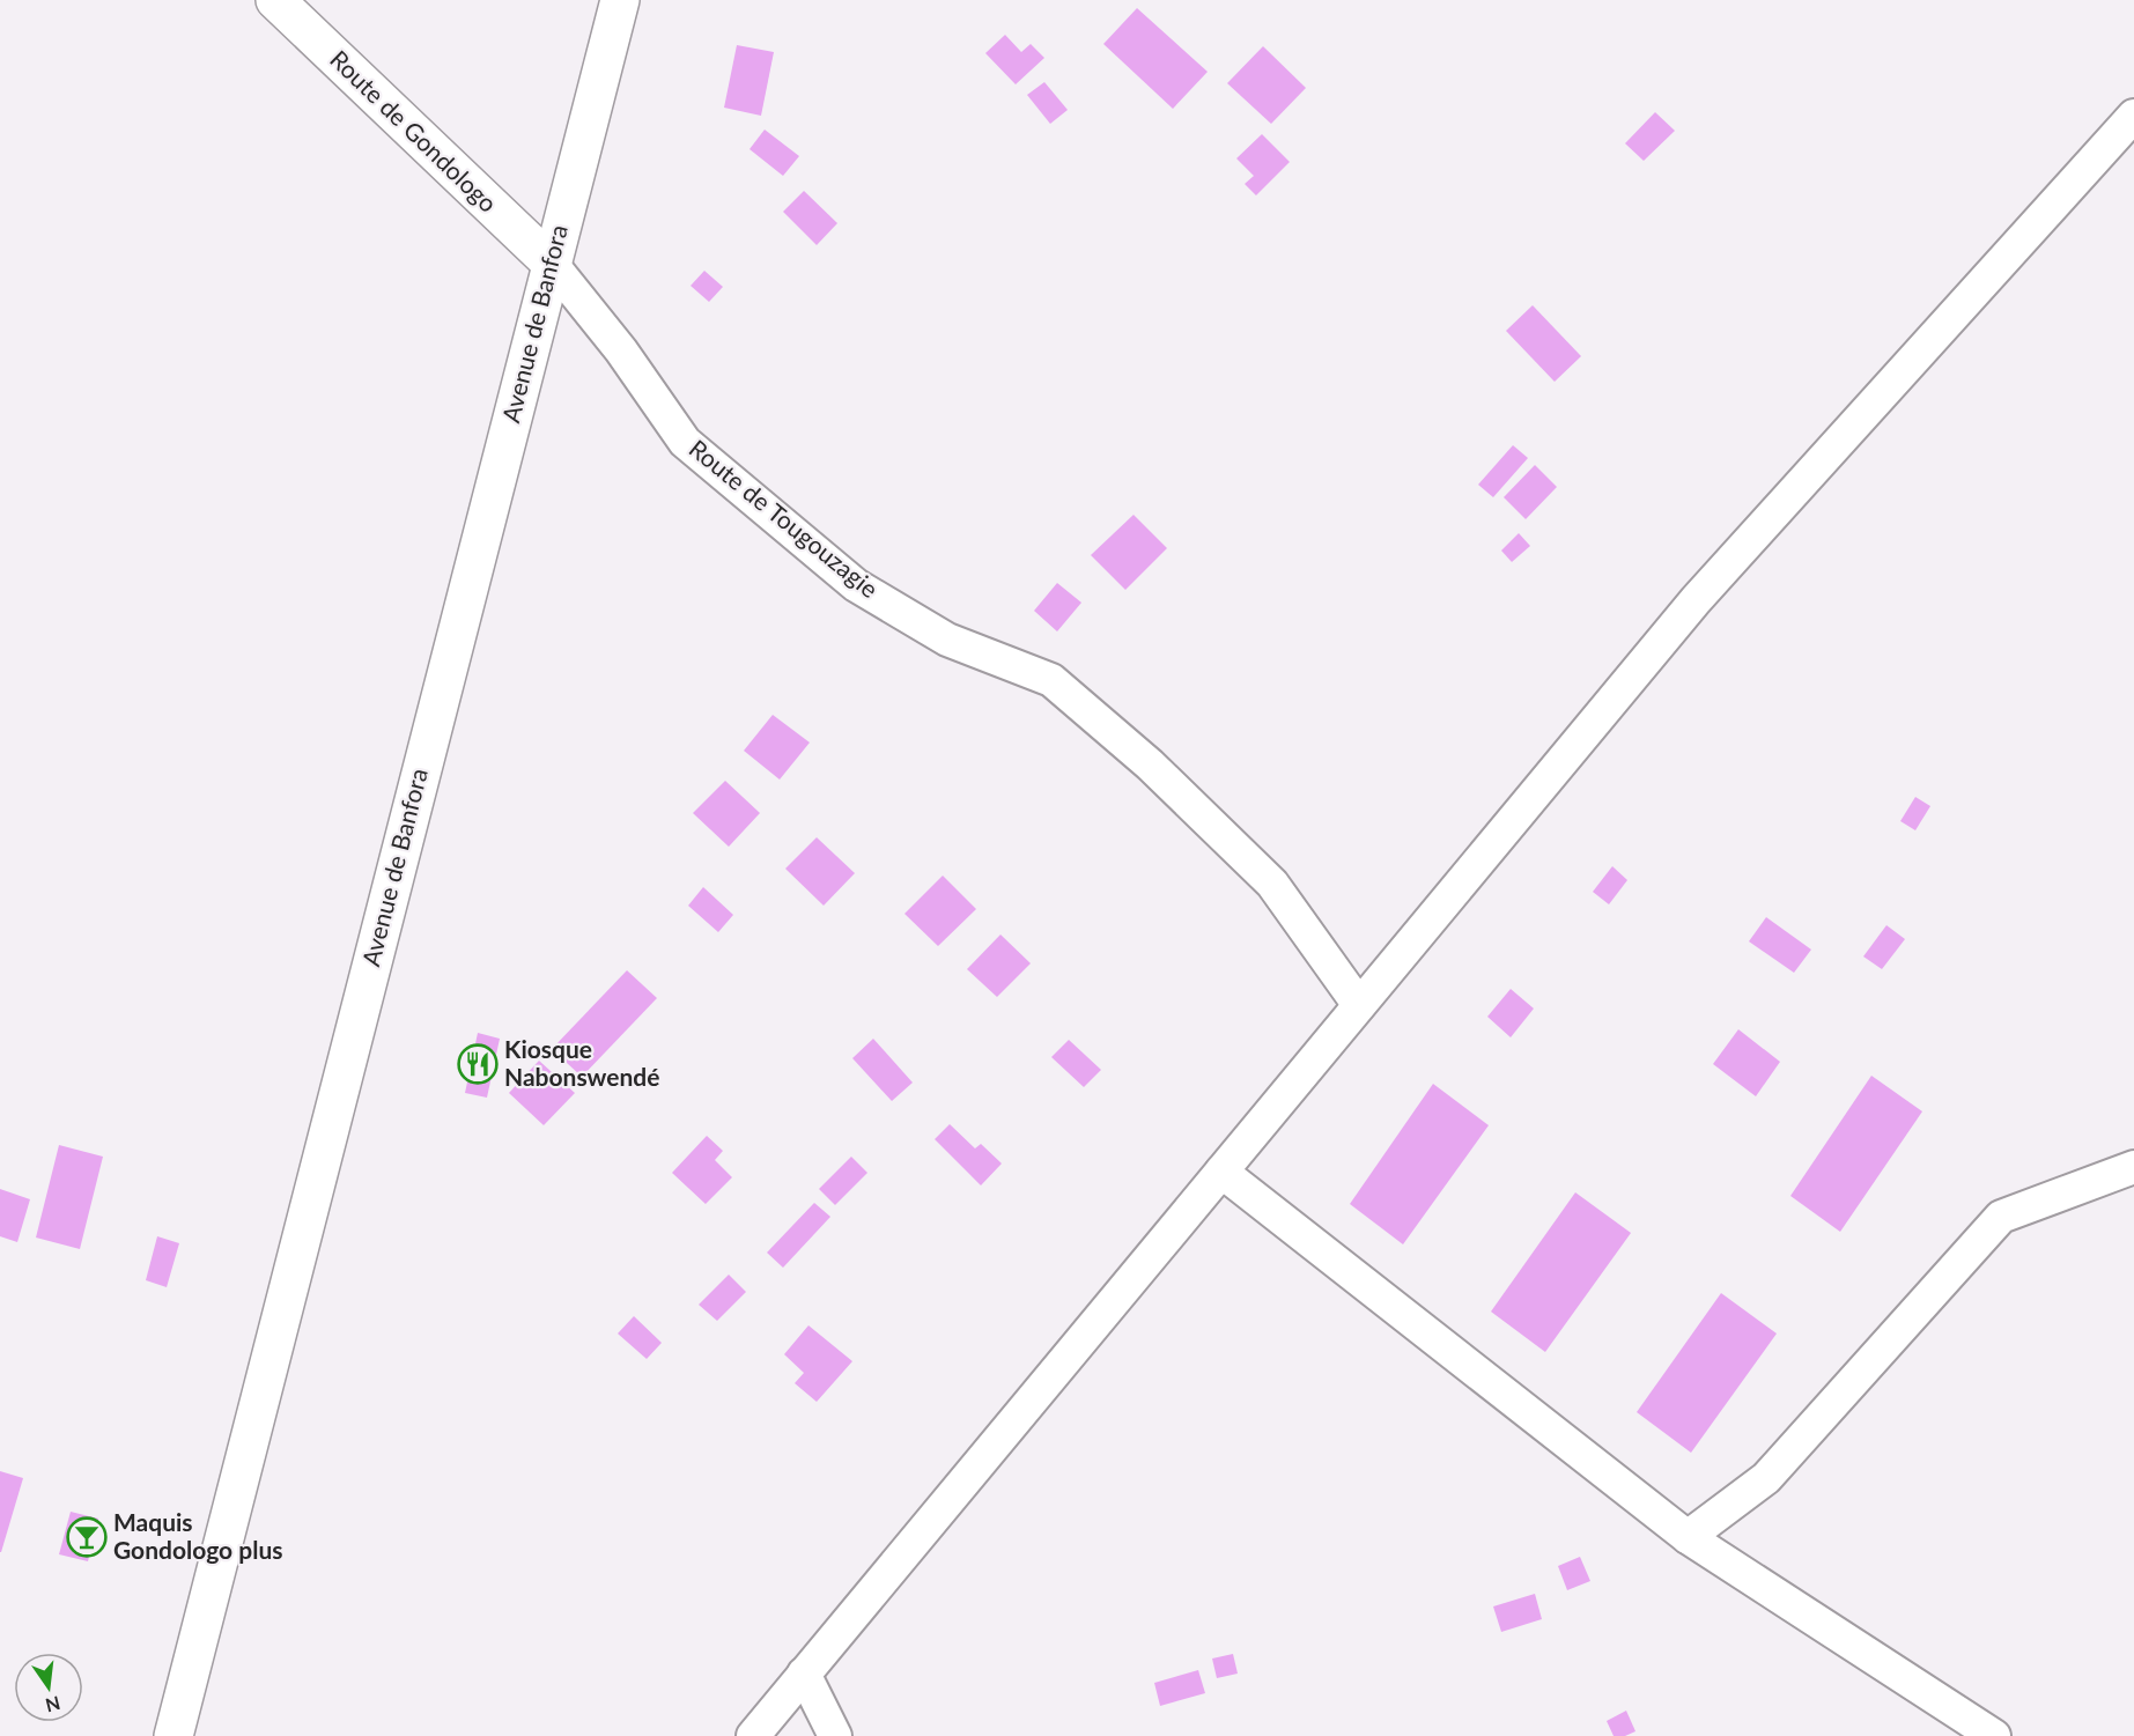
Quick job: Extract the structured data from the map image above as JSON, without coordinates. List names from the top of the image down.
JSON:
{
  "streets": {
    "main road": ["Route de Gondologo", "Avenue de Banfora"],
    "street": ["Route de Tougouzagie"]
  },
  "crossings": [
    ["Route de Gondologo", "Avenue de Banfora"],
    ["Route de Gondologo", "Route de Tougouzagie"],
    ["Avenue de Banfora", "Route de Tougouzagie"]
  ],
  "places": {
    "restaurant": ["Kiosque Nabonswendé"],
    "bar": ["Maquis Gondologo plus"]
  },
  "north": "bottom"
}
